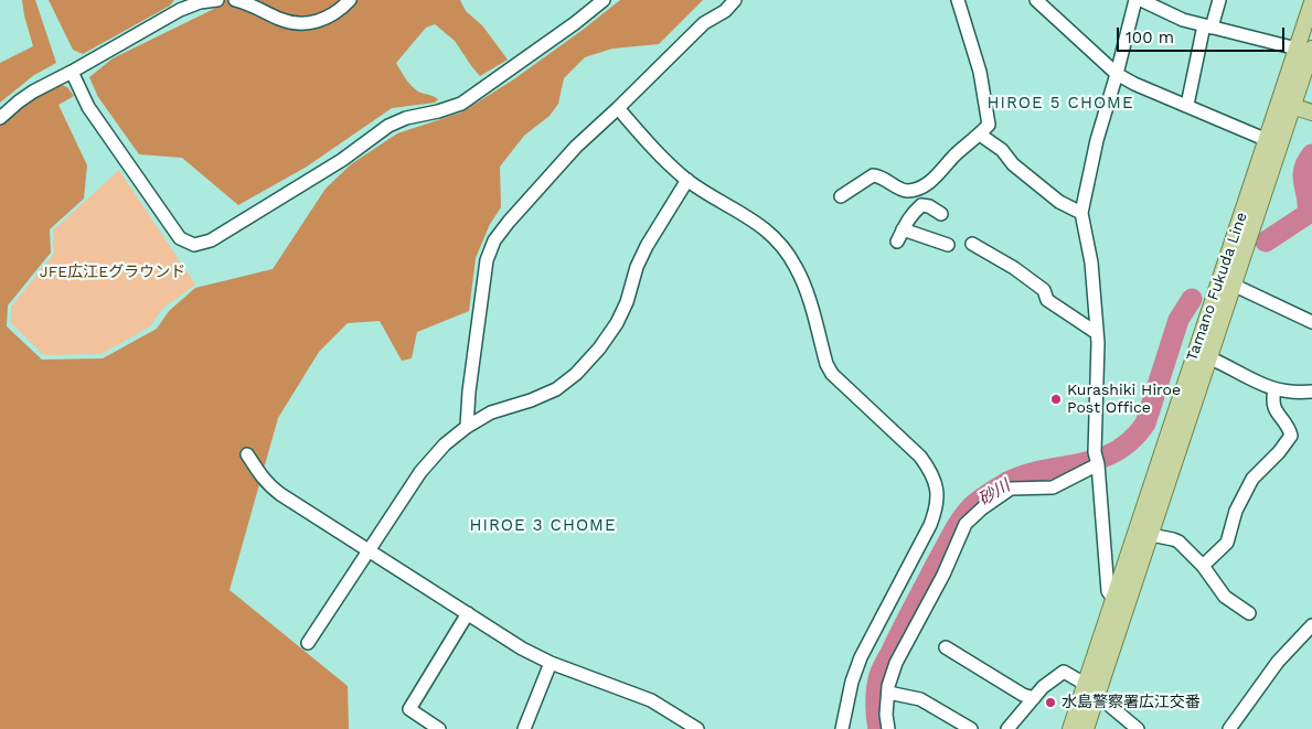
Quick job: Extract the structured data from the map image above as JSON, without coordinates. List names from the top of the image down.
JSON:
{
  "streets": {
    "main road": ["Tamano Fukuda Line"]
  },
  "districts": ["HIROE 5 CHOME", "HIROE 3 CHOME"],
  "water": ["砂川"],
  "parks": ["JFE広江Eグラウンド"],
  "places": ["Kurashiki Hiroe Post Office", "水島警察署広江交番"],
  "scale_bar": "100 m"
}
